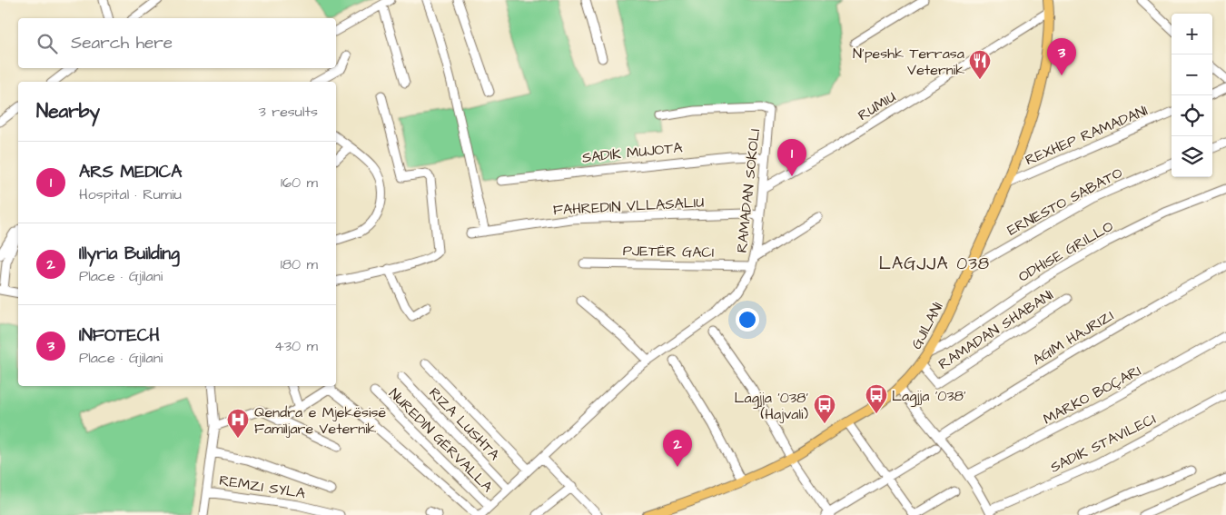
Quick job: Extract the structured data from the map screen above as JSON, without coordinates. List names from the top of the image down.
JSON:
{
  "streets": {
    "main road": ["GJILANI"],
    "street": [
      "RUMIU",
      "REXHEP RAMADANI",
      "SADIK MUJOTA",
      "RAMADAN SOKOLI",
      "ERNESTO SABATO",
      "FAHREDIN VLLASALIU",
      "PJETËR GACI",
      "ODHISE GRILLO",
      "RAMADAN SHABANI",
      "AGIM HAJRIZI",
      "MARKO BOÇARI",
      "RIZA LUSHTA",
      "NUREDIN GËRVALLA",
      "SADIK STAVILECI",
      "REMZI SYLA"
    ]
  },
  "crossings": [
    ["RUMIU", "RAMADAN SOKOLI"],
    ["RUMIU", "GJILANI"],
    ["REXHEP RAMADANI", "GJILANI"],
    ["SADIK MUJOTA", "RAMADAN SOKOLI"],
    ["RAMADAN SOKOLI", "FAHREDIN VLLASALIU"],
    ["RAMADAN SOKOLI", "PJETËR GACI"],
    ["RAMADAN SOKOLI", "RIZA LUSHTA"],
    ["RAMADAN SOKOLI", "NUREDIN GËRVALLA"],
    ["ERNESTO SABATO", "GJILANI"],
    ["ODHISE GRILLO", "GJILANI"],
    ["GJILANI", "RAMADAN SHABANI"]
  ],
  "districts": ["LAGJJA 038"],
  "places": {
    "restaurant": ["N'peshk Terrasa Veternik"],
    "bus stop": ["Lagjja '038'", "Lagjja '038' (Hajvali)"],
    "hospital": ["Qendra e Mjekësisë Familjare Veternik"]
  },
  "page": {
    "map_buttons": ["+", "−"],
    "search": "Search here",
    "pins": ["3", "1", "2"],
    "heading": ["Nearby", "3 results"],
    "list": [
      {
        "mark": "1",
        "name": "ARS MEDICA",
        "note": "Hospital · Rumiu",
        "value": "160 m"
      },
      {
        "mark": "2",
        "name": "Illyria Building",
        "note": "Place · Gjilani",
        "value": "180 m"
      },
      {
        "mark": "3",
        "name": "INFOTECH",
        "note": "Place · Gjilani",
        "value": "430 m"
      }
    ]
  }
}
